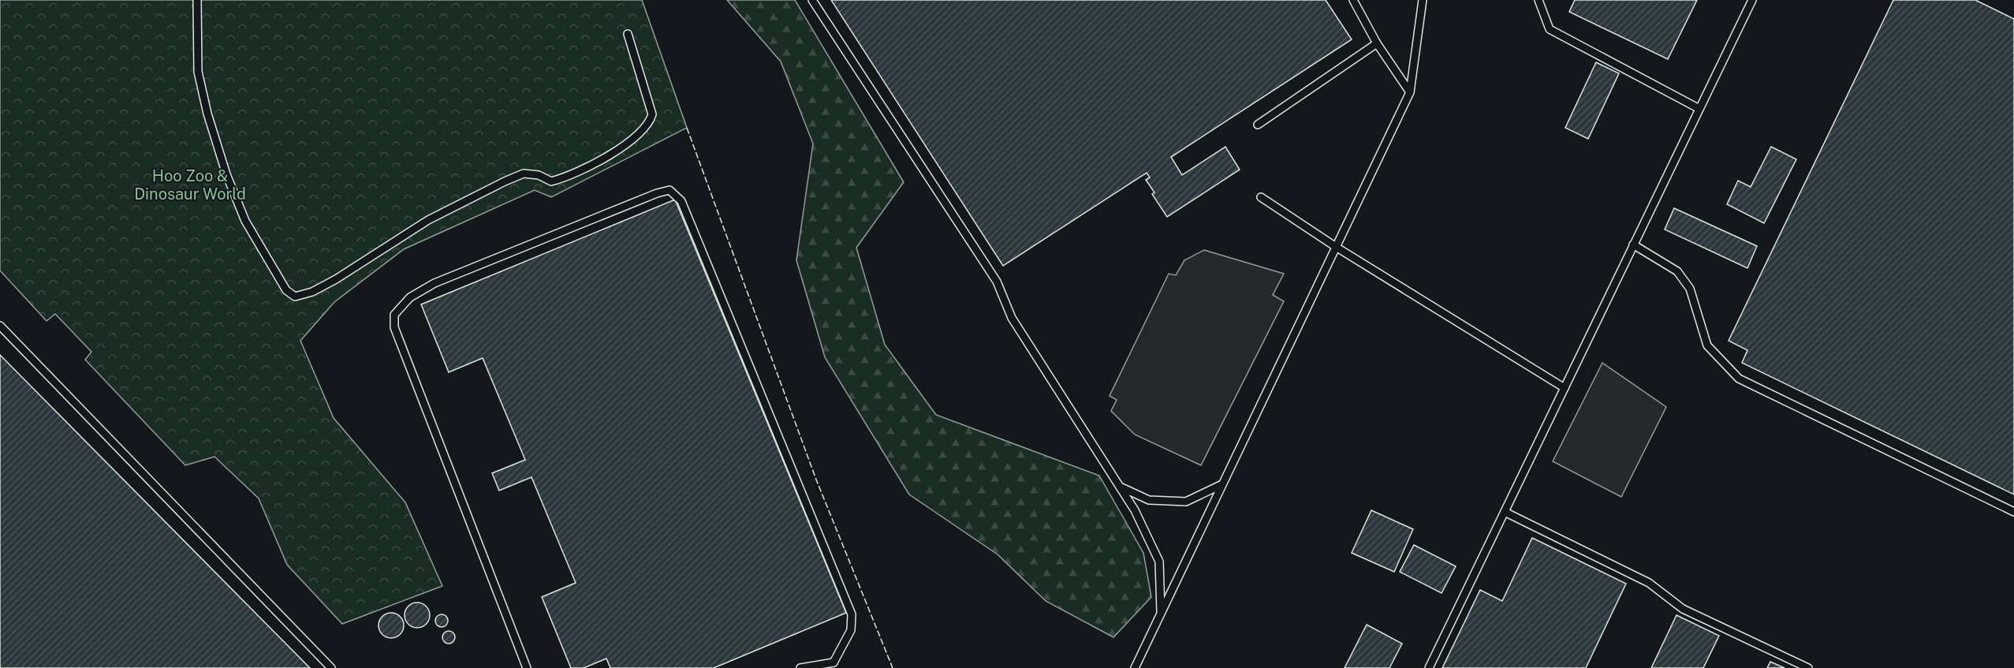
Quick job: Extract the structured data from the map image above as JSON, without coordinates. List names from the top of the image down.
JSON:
{
  "parks": ["Hoo Zoo & Dinosaur World"]
}
